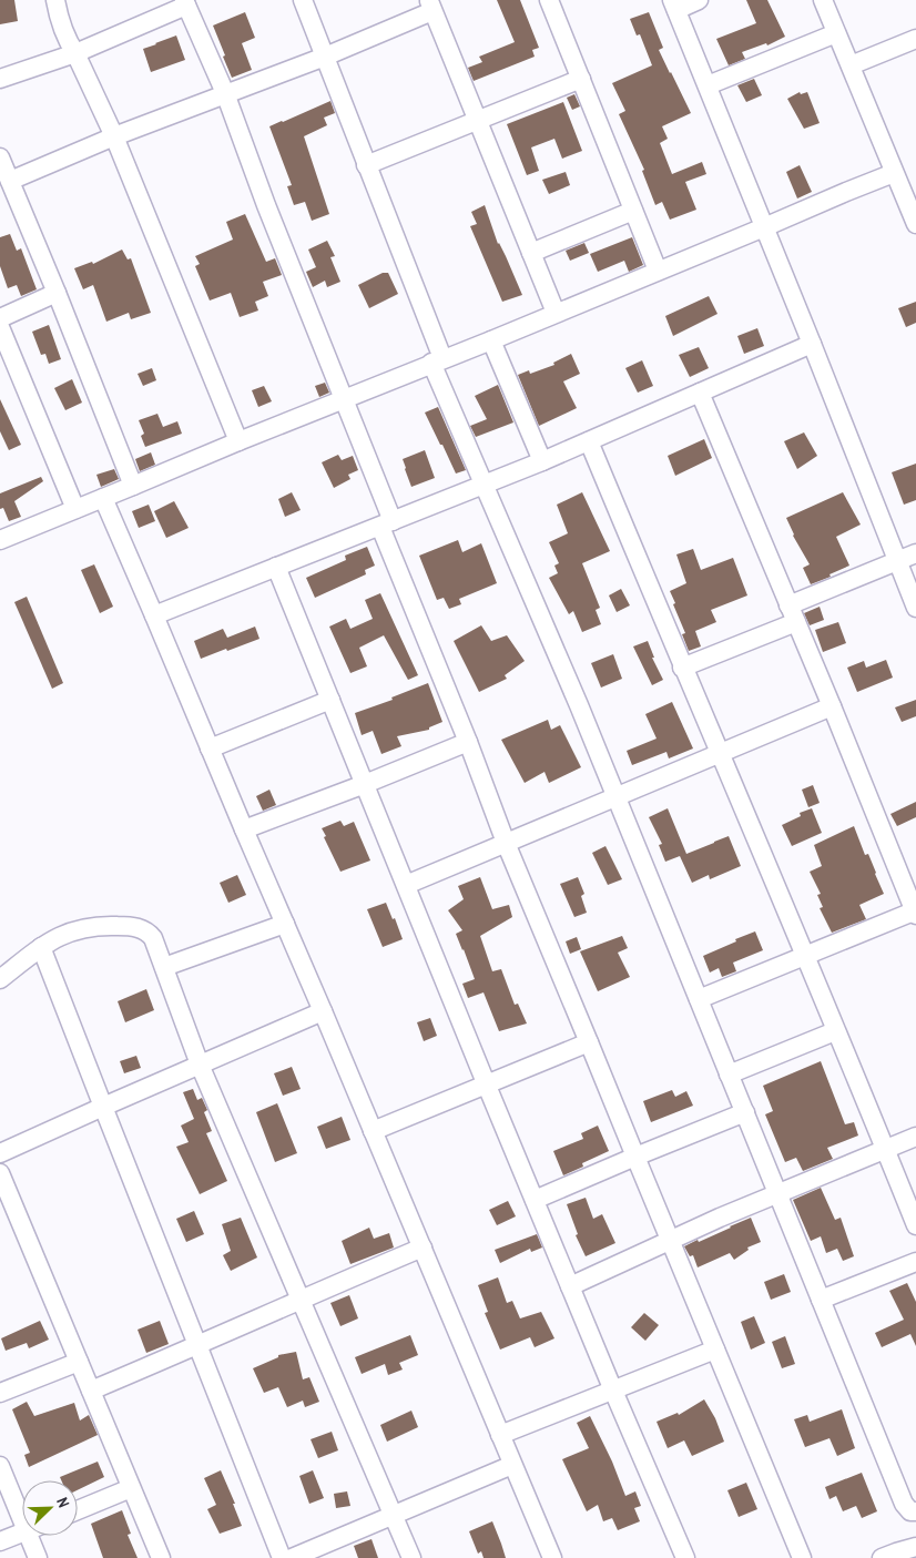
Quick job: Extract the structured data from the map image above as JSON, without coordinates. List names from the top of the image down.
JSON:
{
  "north": "top right"
}
